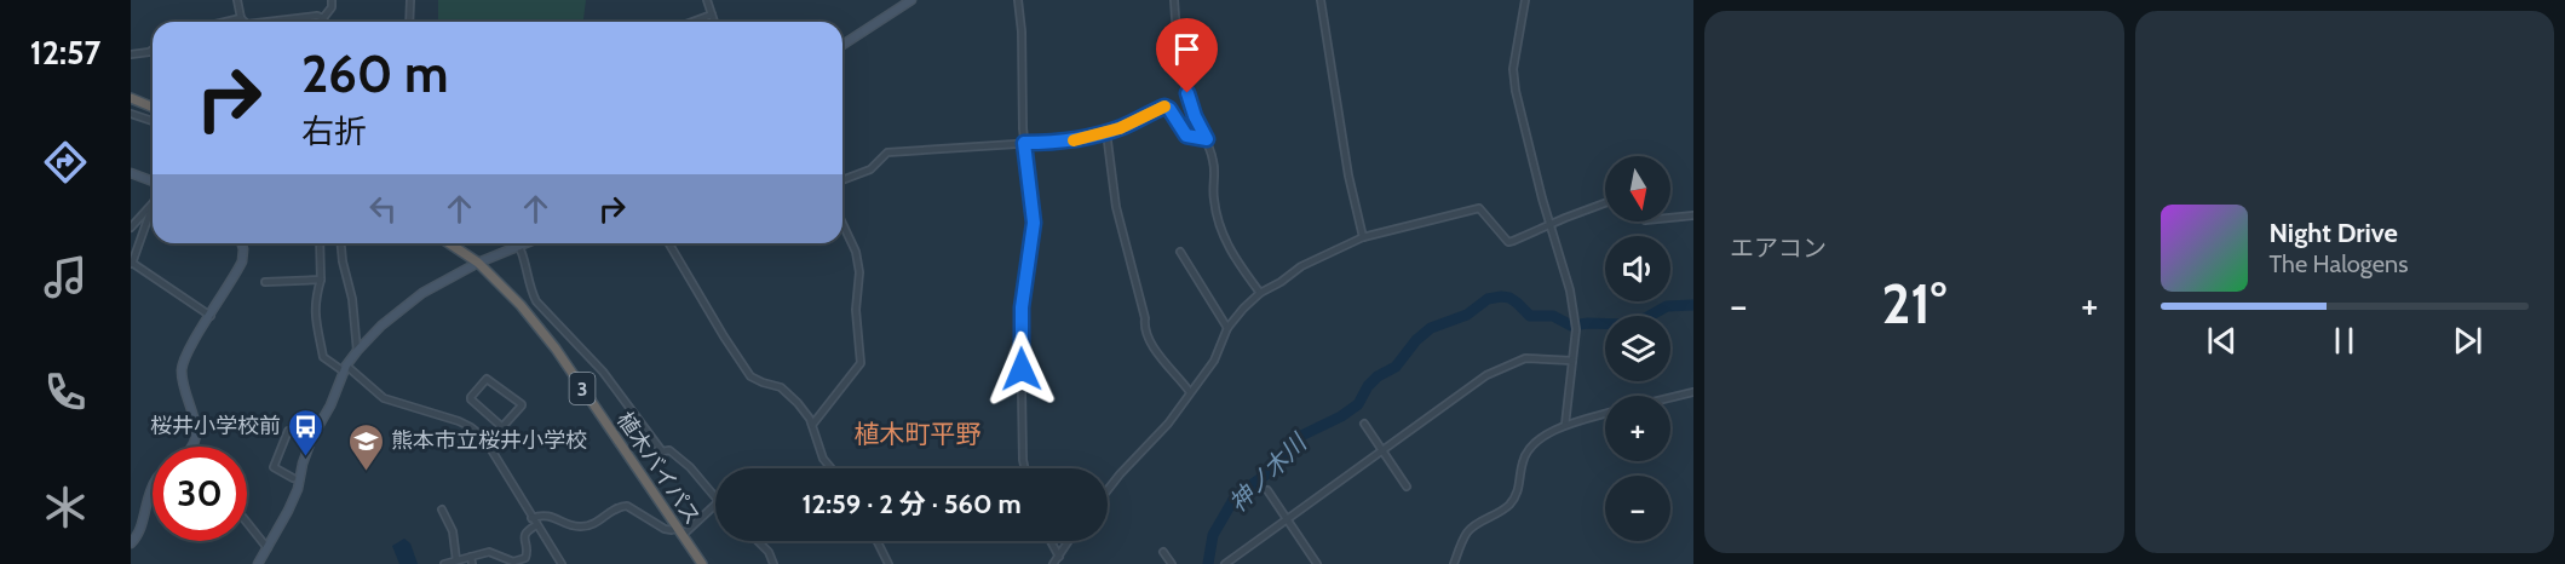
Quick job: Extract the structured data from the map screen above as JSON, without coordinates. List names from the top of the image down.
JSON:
{
  "streets": {
    "highway": ["3", "植木バイパス"]
  },
  "districts": ["植木町平野"],
  "water": ["神ノ木川"],
  "places": {
    "bus stop": ["桜井小学校前"],
    "school or university": ["熊本市立桜井小学校"]
  },
  "north": "bottom",
  "page": {
    "tabs": "12:57",
    "tile": "エアコン",
    "turn": ["260 m", "右折"],
    "map_buttons": ["+", "−"],
    "song": ["Night Drive", "The Halogens"],
    "heat": ["−", "21°", "+"],
    "limit": "30",
    "trip": "12:59 · 2 分 · 560 m"
  }
}
